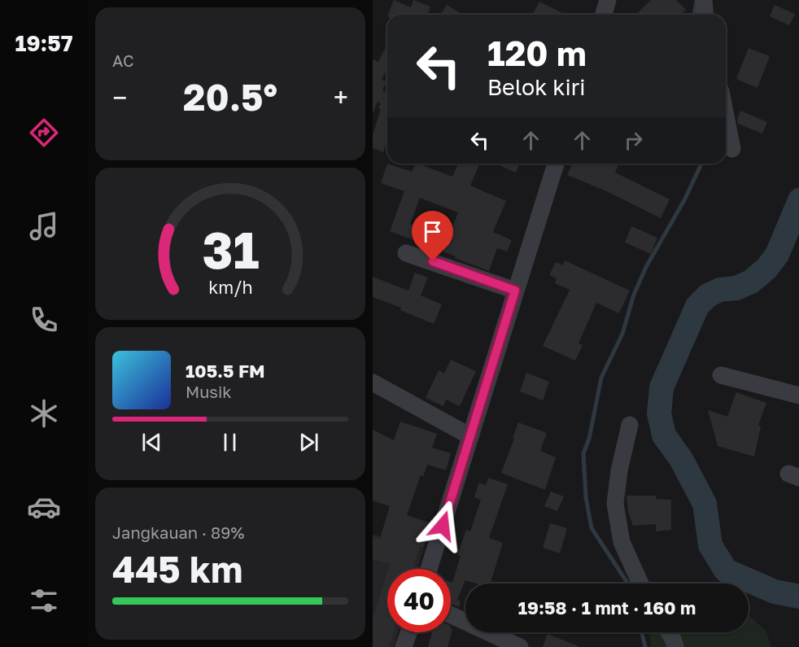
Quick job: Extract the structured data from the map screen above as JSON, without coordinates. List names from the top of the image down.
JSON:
{
  "page": {
    "tabs": "19:57",
    "tile": [
      "AC",
      ["Jangkauan · 89%", "445 km"]
    ],
    "turn": ["120 m", "Belok kiri"],
    "heat": ["−", "20.5°", "+"],
    "song": ["105.5 FM", "Musik"],
    "limit": "40",
    "trip": "19:58 · 1 mnt · 160 m",
    "gauge": ["31", "km/h"]
  }
}
